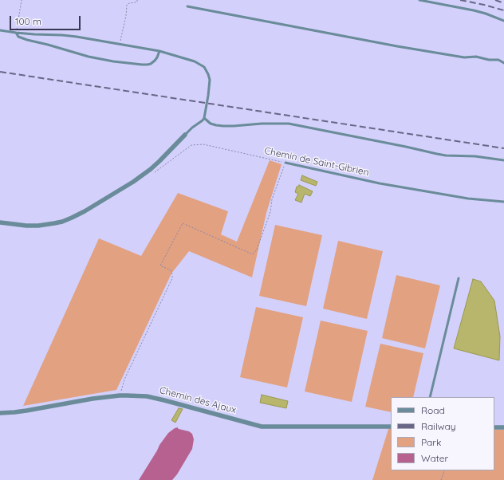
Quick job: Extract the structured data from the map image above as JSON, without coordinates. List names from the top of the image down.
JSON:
{
  "streets": {
    "street": ["Chemin des Ajaux"],
    "lane": ["Chemin de Saint-Gibrien"]
  },
  "legend": [
    "Road",
    "Railway",
    "Park",
    "Water"
  ],
  "scale_bar": "100 m"
}
